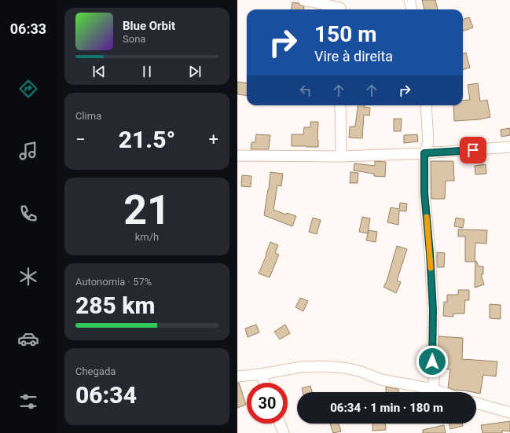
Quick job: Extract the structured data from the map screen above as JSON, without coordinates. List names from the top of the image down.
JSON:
{
  "page": {
    "tabs": "06:33",
    "turn": ["150 m", "Vire à direita"],
    "song": ["Blue Orbit", "Sona"],
    "tile": [
      "Clima",
      ["21", "km/h"],
      ["Autonomia · 57%", "285 km"],
      ["Chegada", "06:34"]
    ],
    "heat": ["−", "21.5°", "+"],
    "limit": "30",
    "trip": "06:34 · 1 min · 180 m"
  }
}
